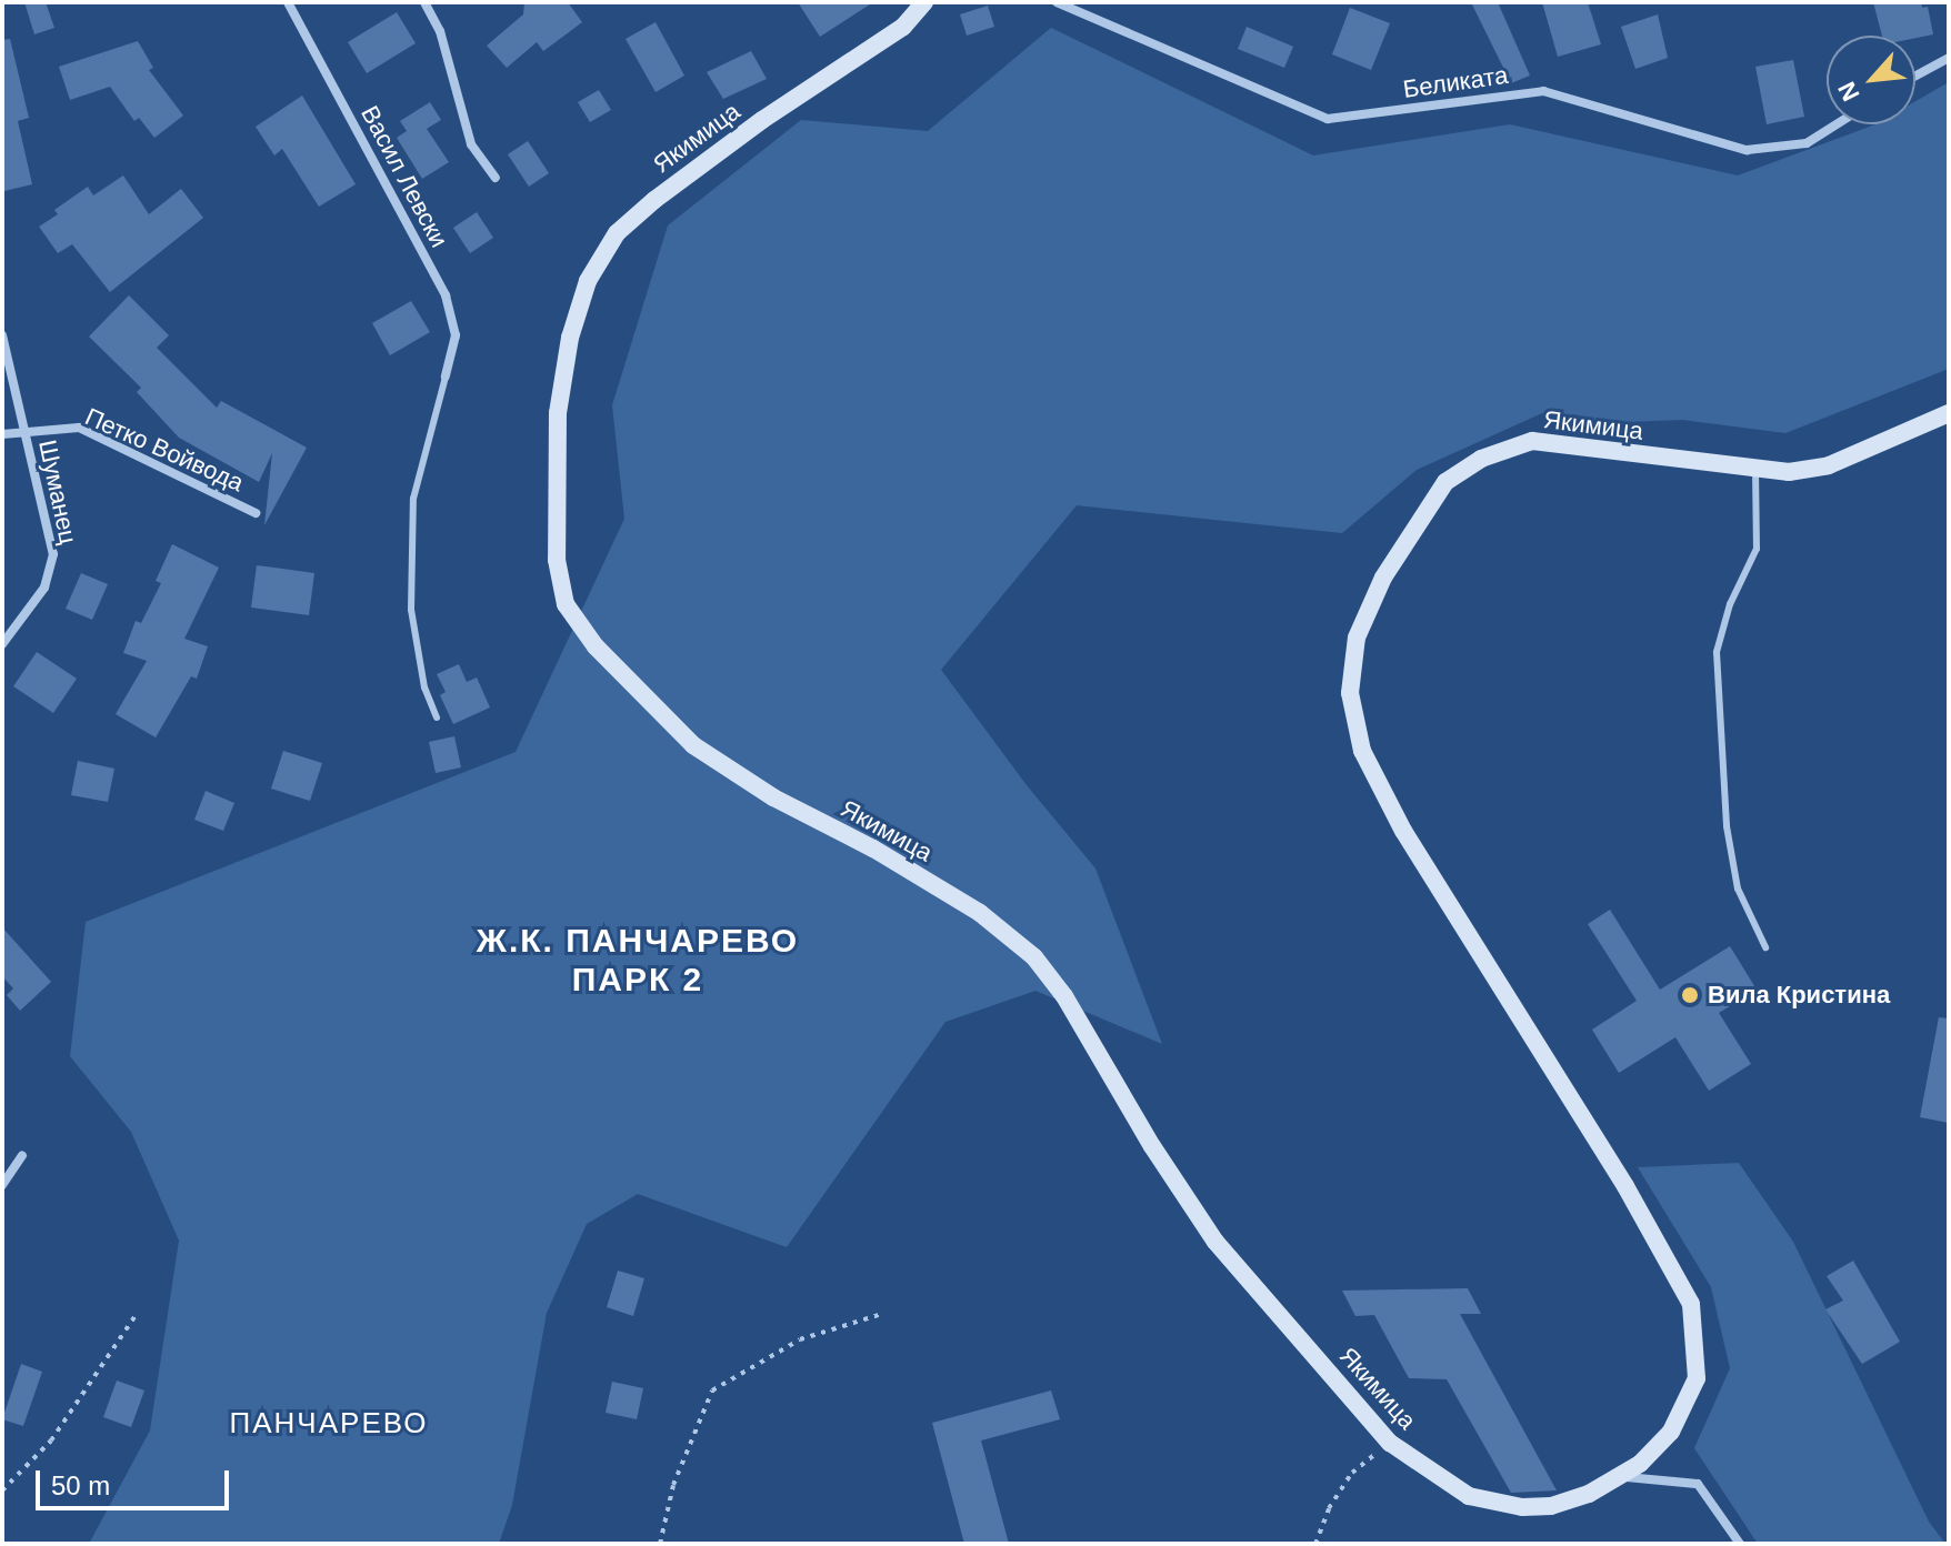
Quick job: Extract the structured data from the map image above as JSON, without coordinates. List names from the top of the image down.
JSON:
{
  "streets": {
    "street": [
      "Беликата",
      "Якимица",
      "Васил Левски",
      "Петко Войвода",
      "Шуманец"
    ]
  },
  "crossings": [
    ["Петко Войвода", "Шуманец"]
  ],
  "districts": ["Ж.К. ПАНЧАРЕВО ПАРК 2", "ПАНЧАРЕВО"],
  "places": ["Вила Кристина"],
  "scale_bar": "50 m",
  "north": "bottom left"
}
